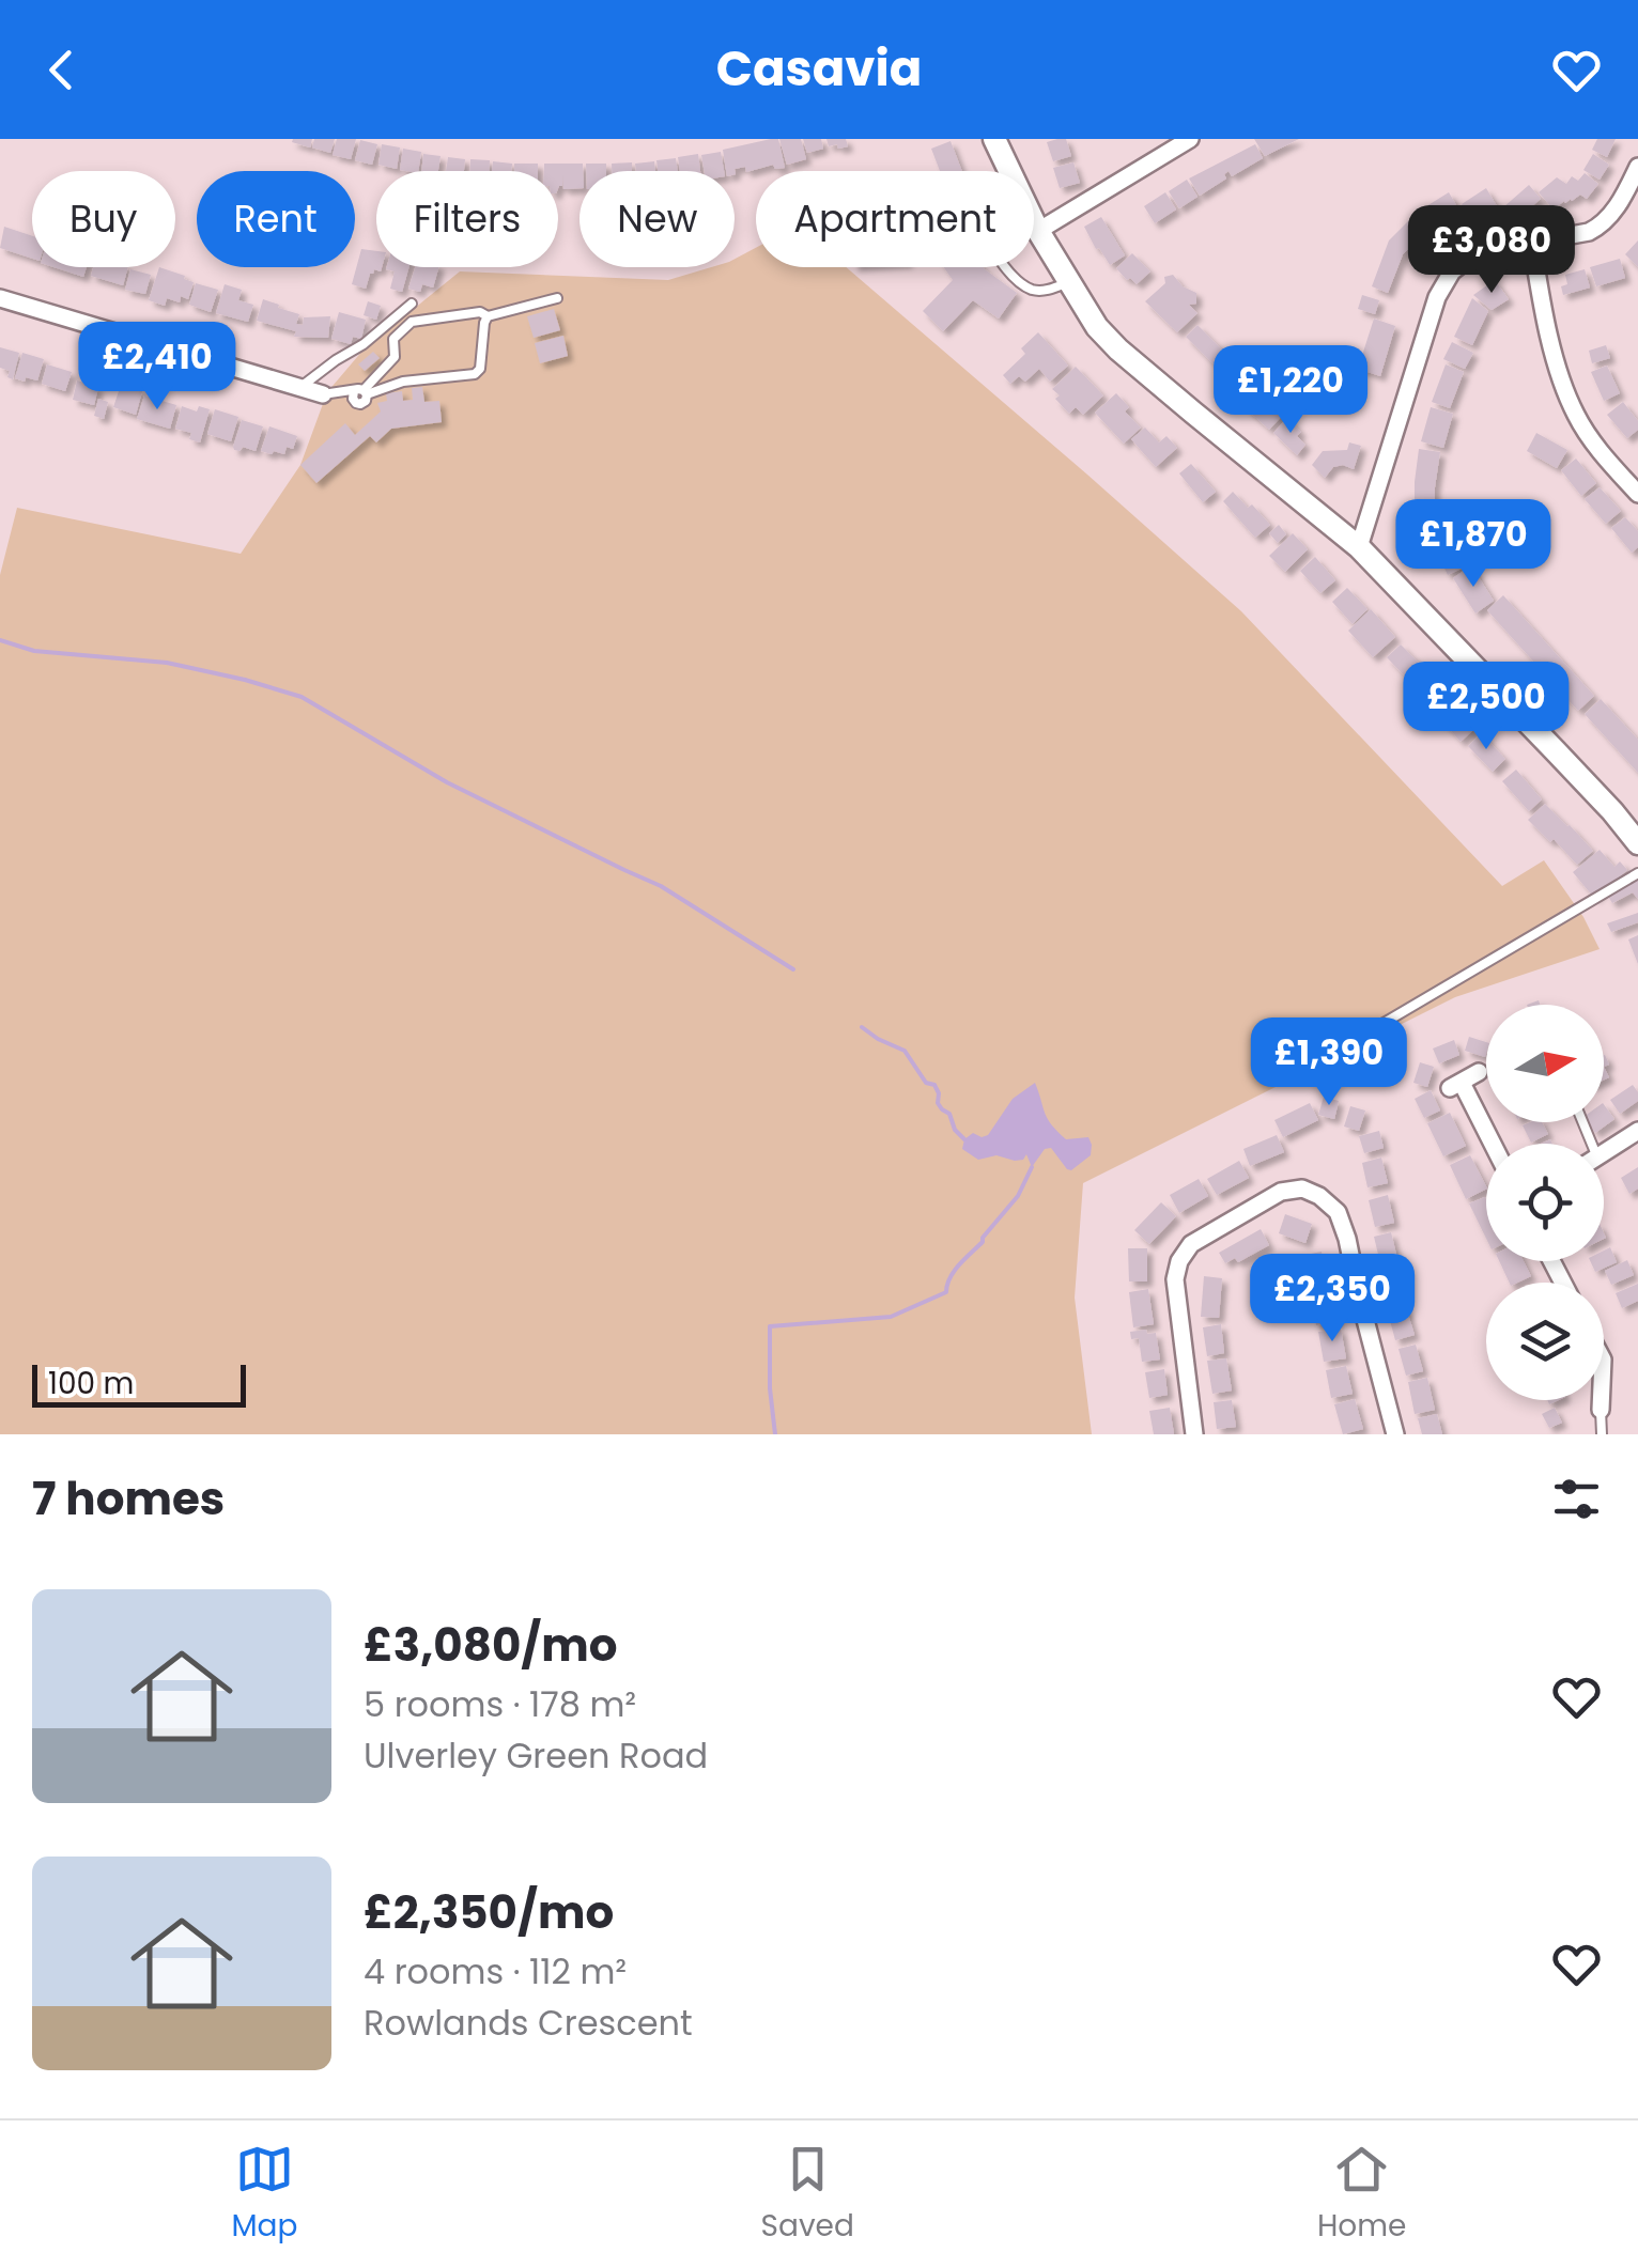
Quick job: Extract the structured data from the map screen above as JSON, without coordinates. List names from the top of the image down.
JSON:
{
  "scale_bar": "100 m",
  "north": "right",
  "page": {
    "header": "Casavia",
    "chip": [
      "Buy",
      "Rent",
      "Filters",
      "New",
      "Apartment"
    ],
    "price": [
      "£3,080",
      "£2,410",
      "£1,220",
      "£1,870",
      "£2,500",
      "£1,390",
      "£2,350"
    ],
    "scale": "100 m",
    "heading": "7 homes",
    "list": [
      {
        "name": "£3,080/mo",
        "note": "5 rooms · 178 m² · Ulverley Green Road"
      },
      {
        "name": "£2,350/mo",
        "note": "4 rooms · 112 m² · Rowlands Crescent"
      }
    ],
    "tabs": ["Map", "Saved", "Home"]
  }
}
